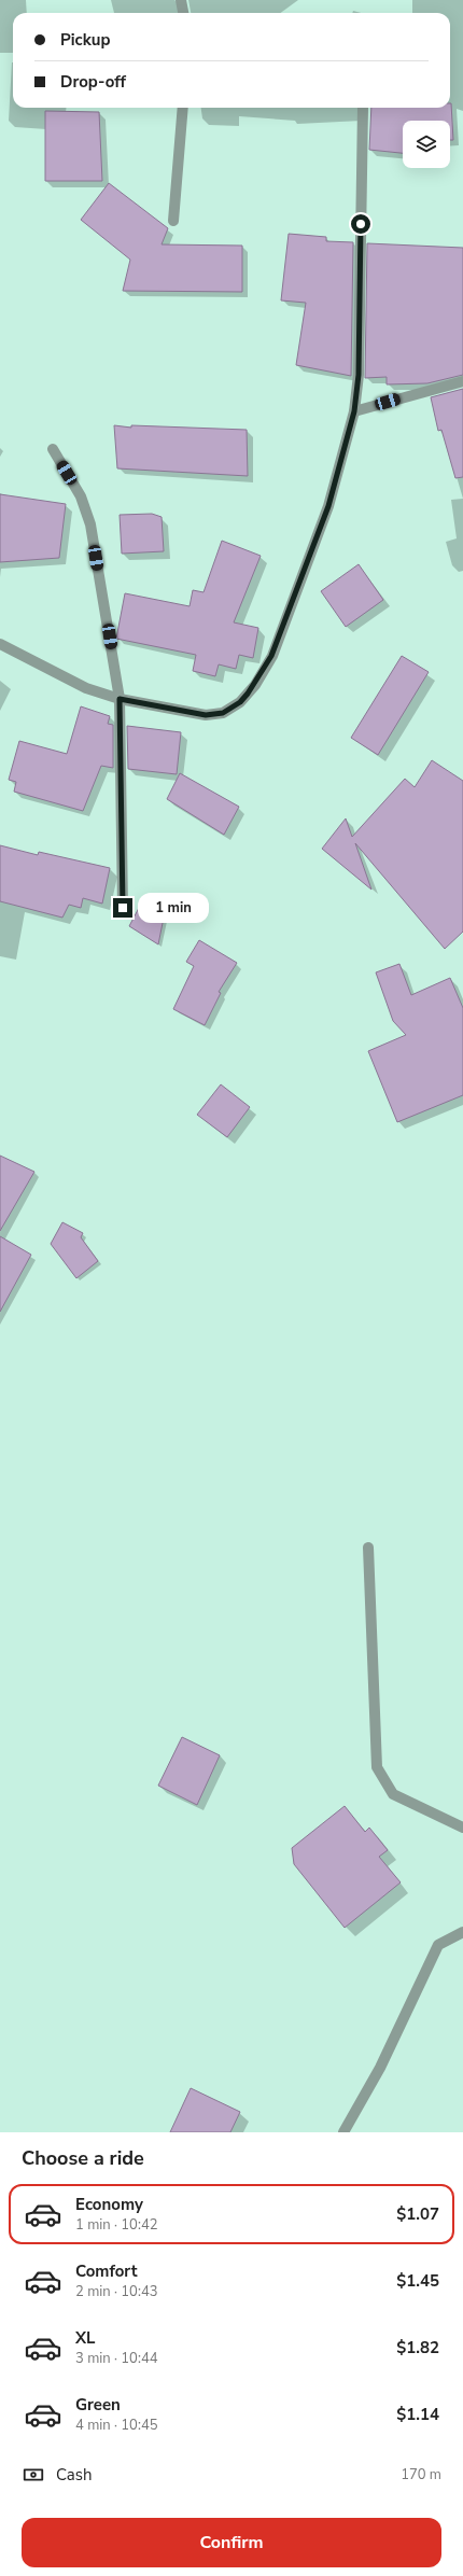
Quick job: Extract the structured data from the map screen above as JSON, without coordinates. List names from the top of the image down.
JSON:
{
  "page": {
    "banner": ["Pickup", "Drop-off"],
    "bubble": "1 min",
    "heading": "Choose a ride",
    "list": [
      {
        "name": "Economy",
        "note": "1 min · 10:42",
        "value": "$1.07"
      },
      {
        "name": "Comfort",
        "note": "2 min · 10:43",
        "value": "$1.45"
      },
      {
        "name": "XL",
        "note": "3 min · 10:44",
        "value": "$1.82"
      },
      {
        "name": "Green",
        "note": "4 min · 10:45",
        "value": "$1.14"
      }
    ],
    "pay": ["Cash", "170 m"],
    "buttons": "Confirm"
  }
}
